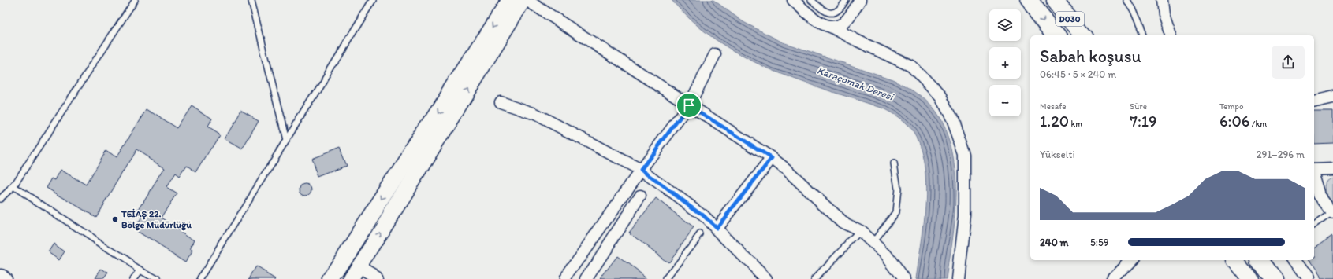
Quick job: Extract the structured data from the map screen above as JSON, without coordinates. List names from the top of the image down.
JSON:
{
  "streets": {
    "main road": ["D030"]
  },
  "water": ["Karaçomak Deresi"],
  "places": ["TEİAŞ 22. Bölge Müdürlüğü"],
  "page": {
    "map_buttons": ["+", "−"],
    "heading": ["Sabah koşusu", "06:45 · 5 × 240 m"],
    "stats": [
      ["Mesafe", "1.20 km"],
      ["Süre", "7:19"],
      ["Tempo", "6:06 /km"]
    ],
    "chart": ["Yükselti", "291–296 m"],
    "list": [
      {
        "name": "240 m",
        "note": "5:59"
      }
    ]
  }
}
